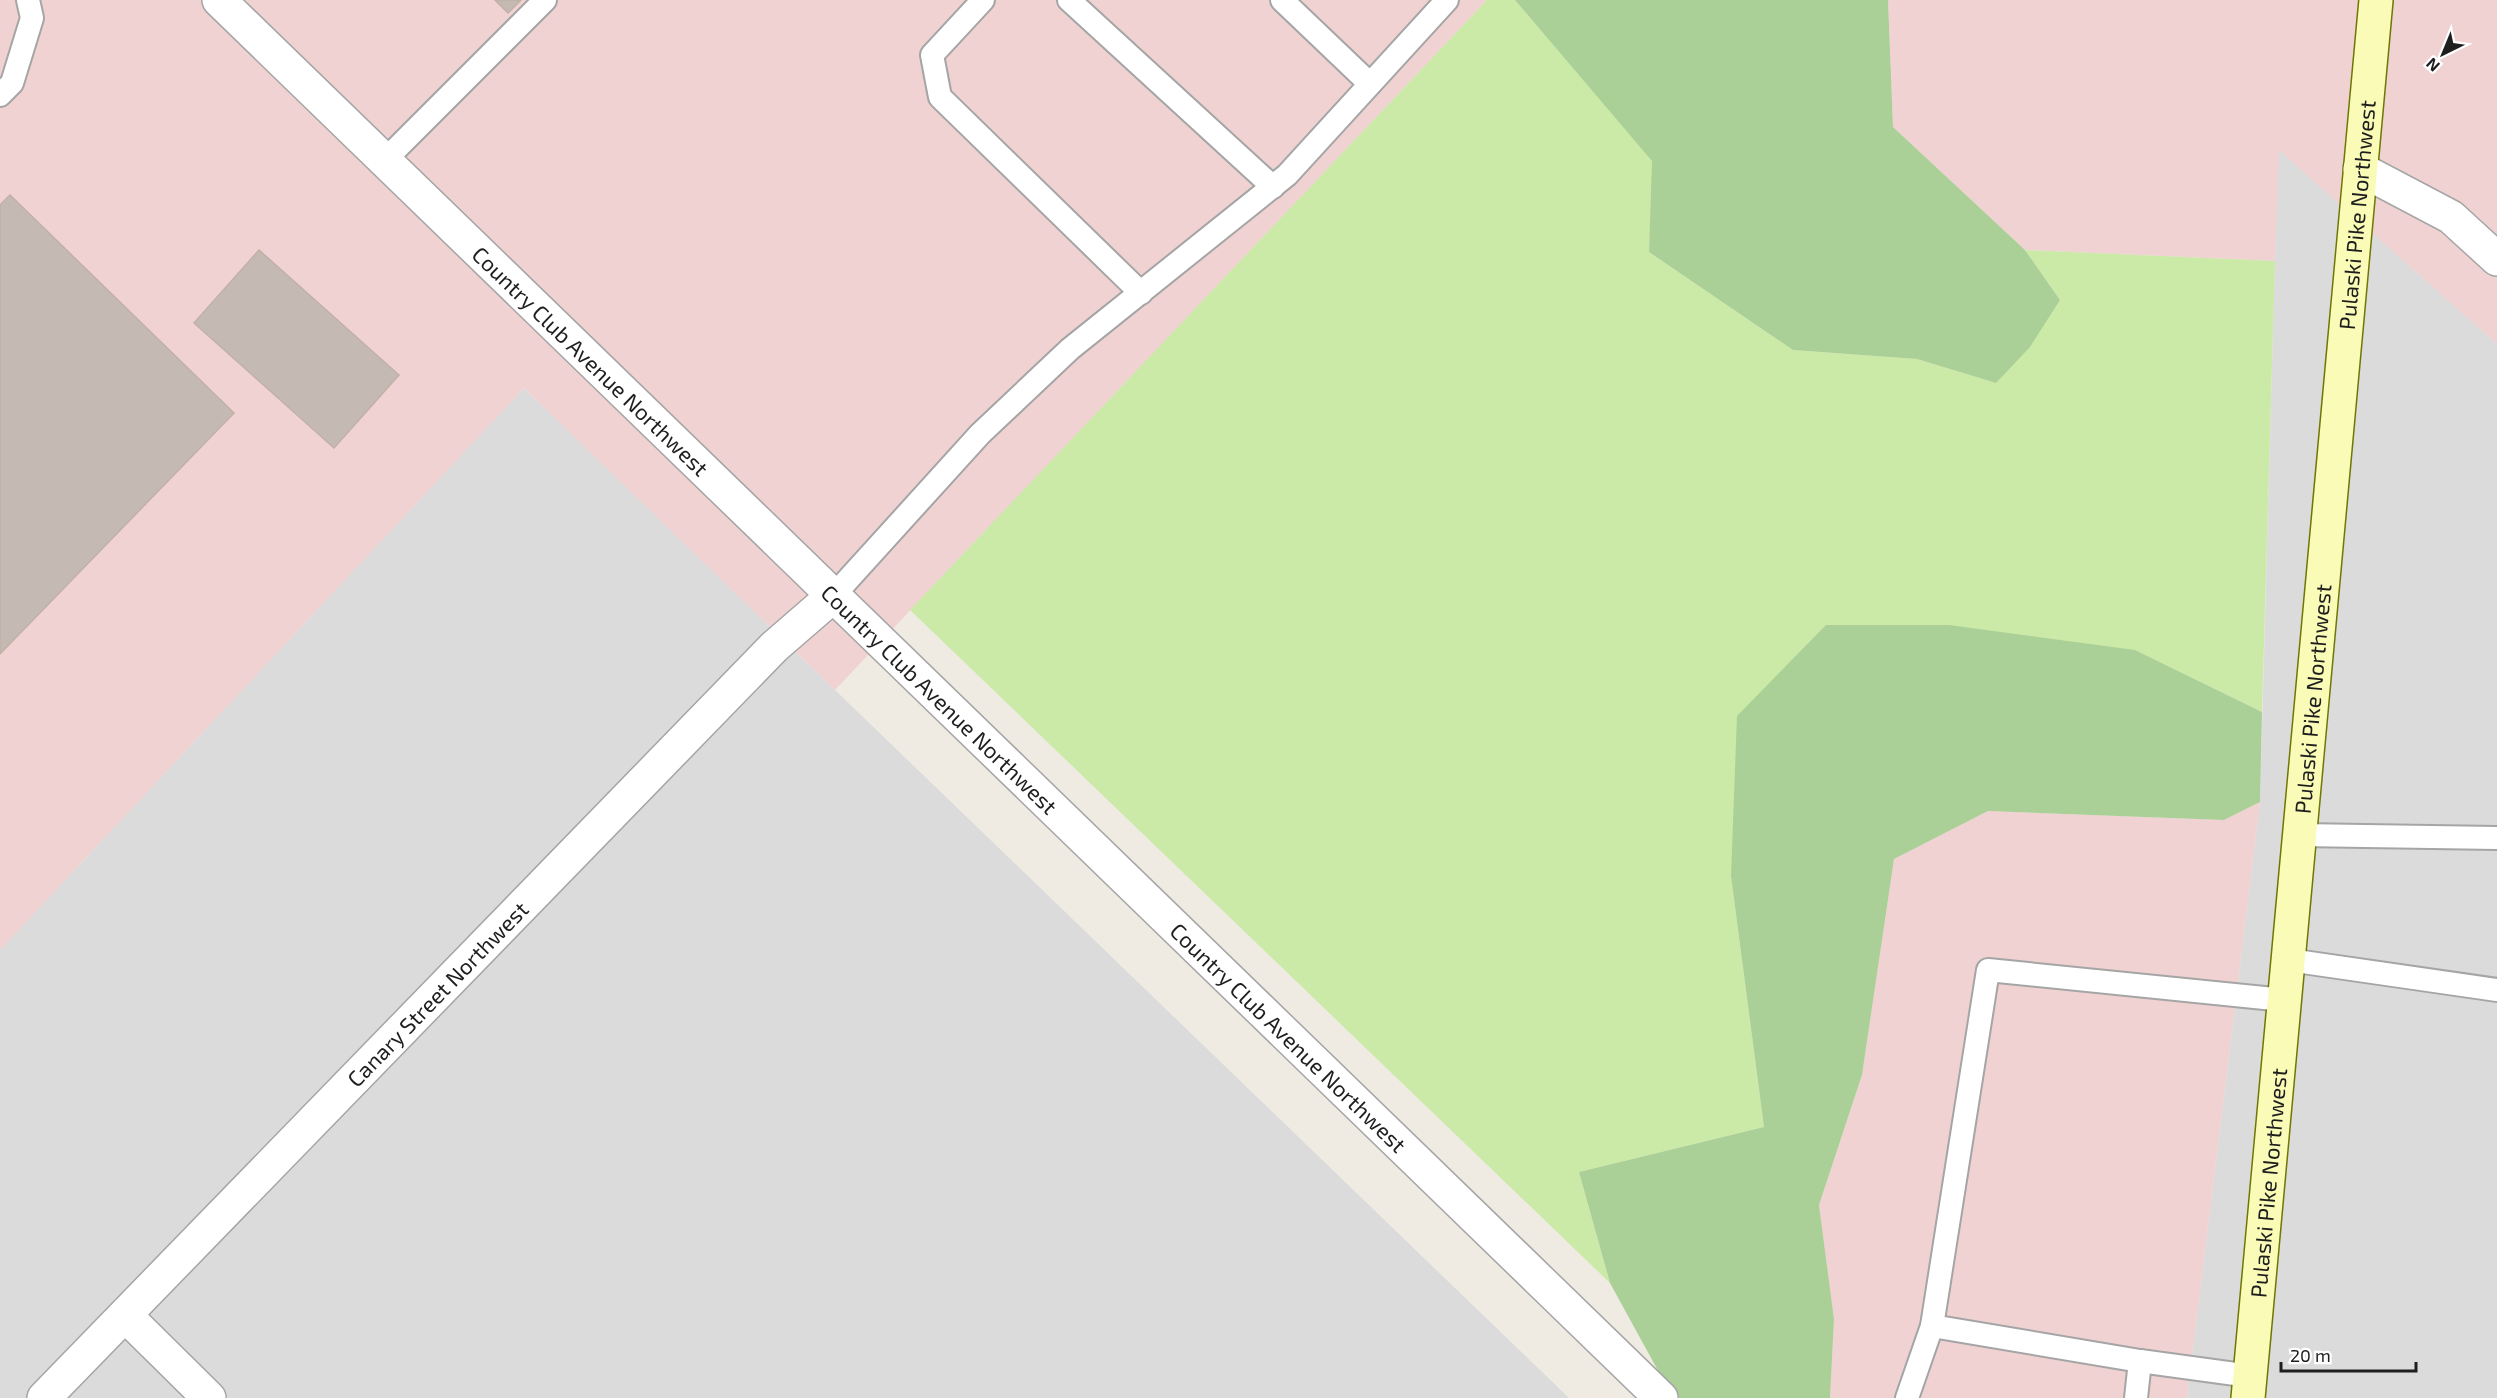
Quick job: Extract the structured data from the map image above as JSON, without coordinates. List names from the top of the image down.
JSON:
{
  "streets": {
    "main road": ["Pulaski Pike Northwest"],
    "street": ["Country Club Avenue Northwest", "Canary Street Northwest"]
  },
  "crossings": [
    ["Country Club Avenue Northwest", "Canary Street Northwest"]
  ],
  "scale_bar": "20 m",
  "north": "bottom left"
}
